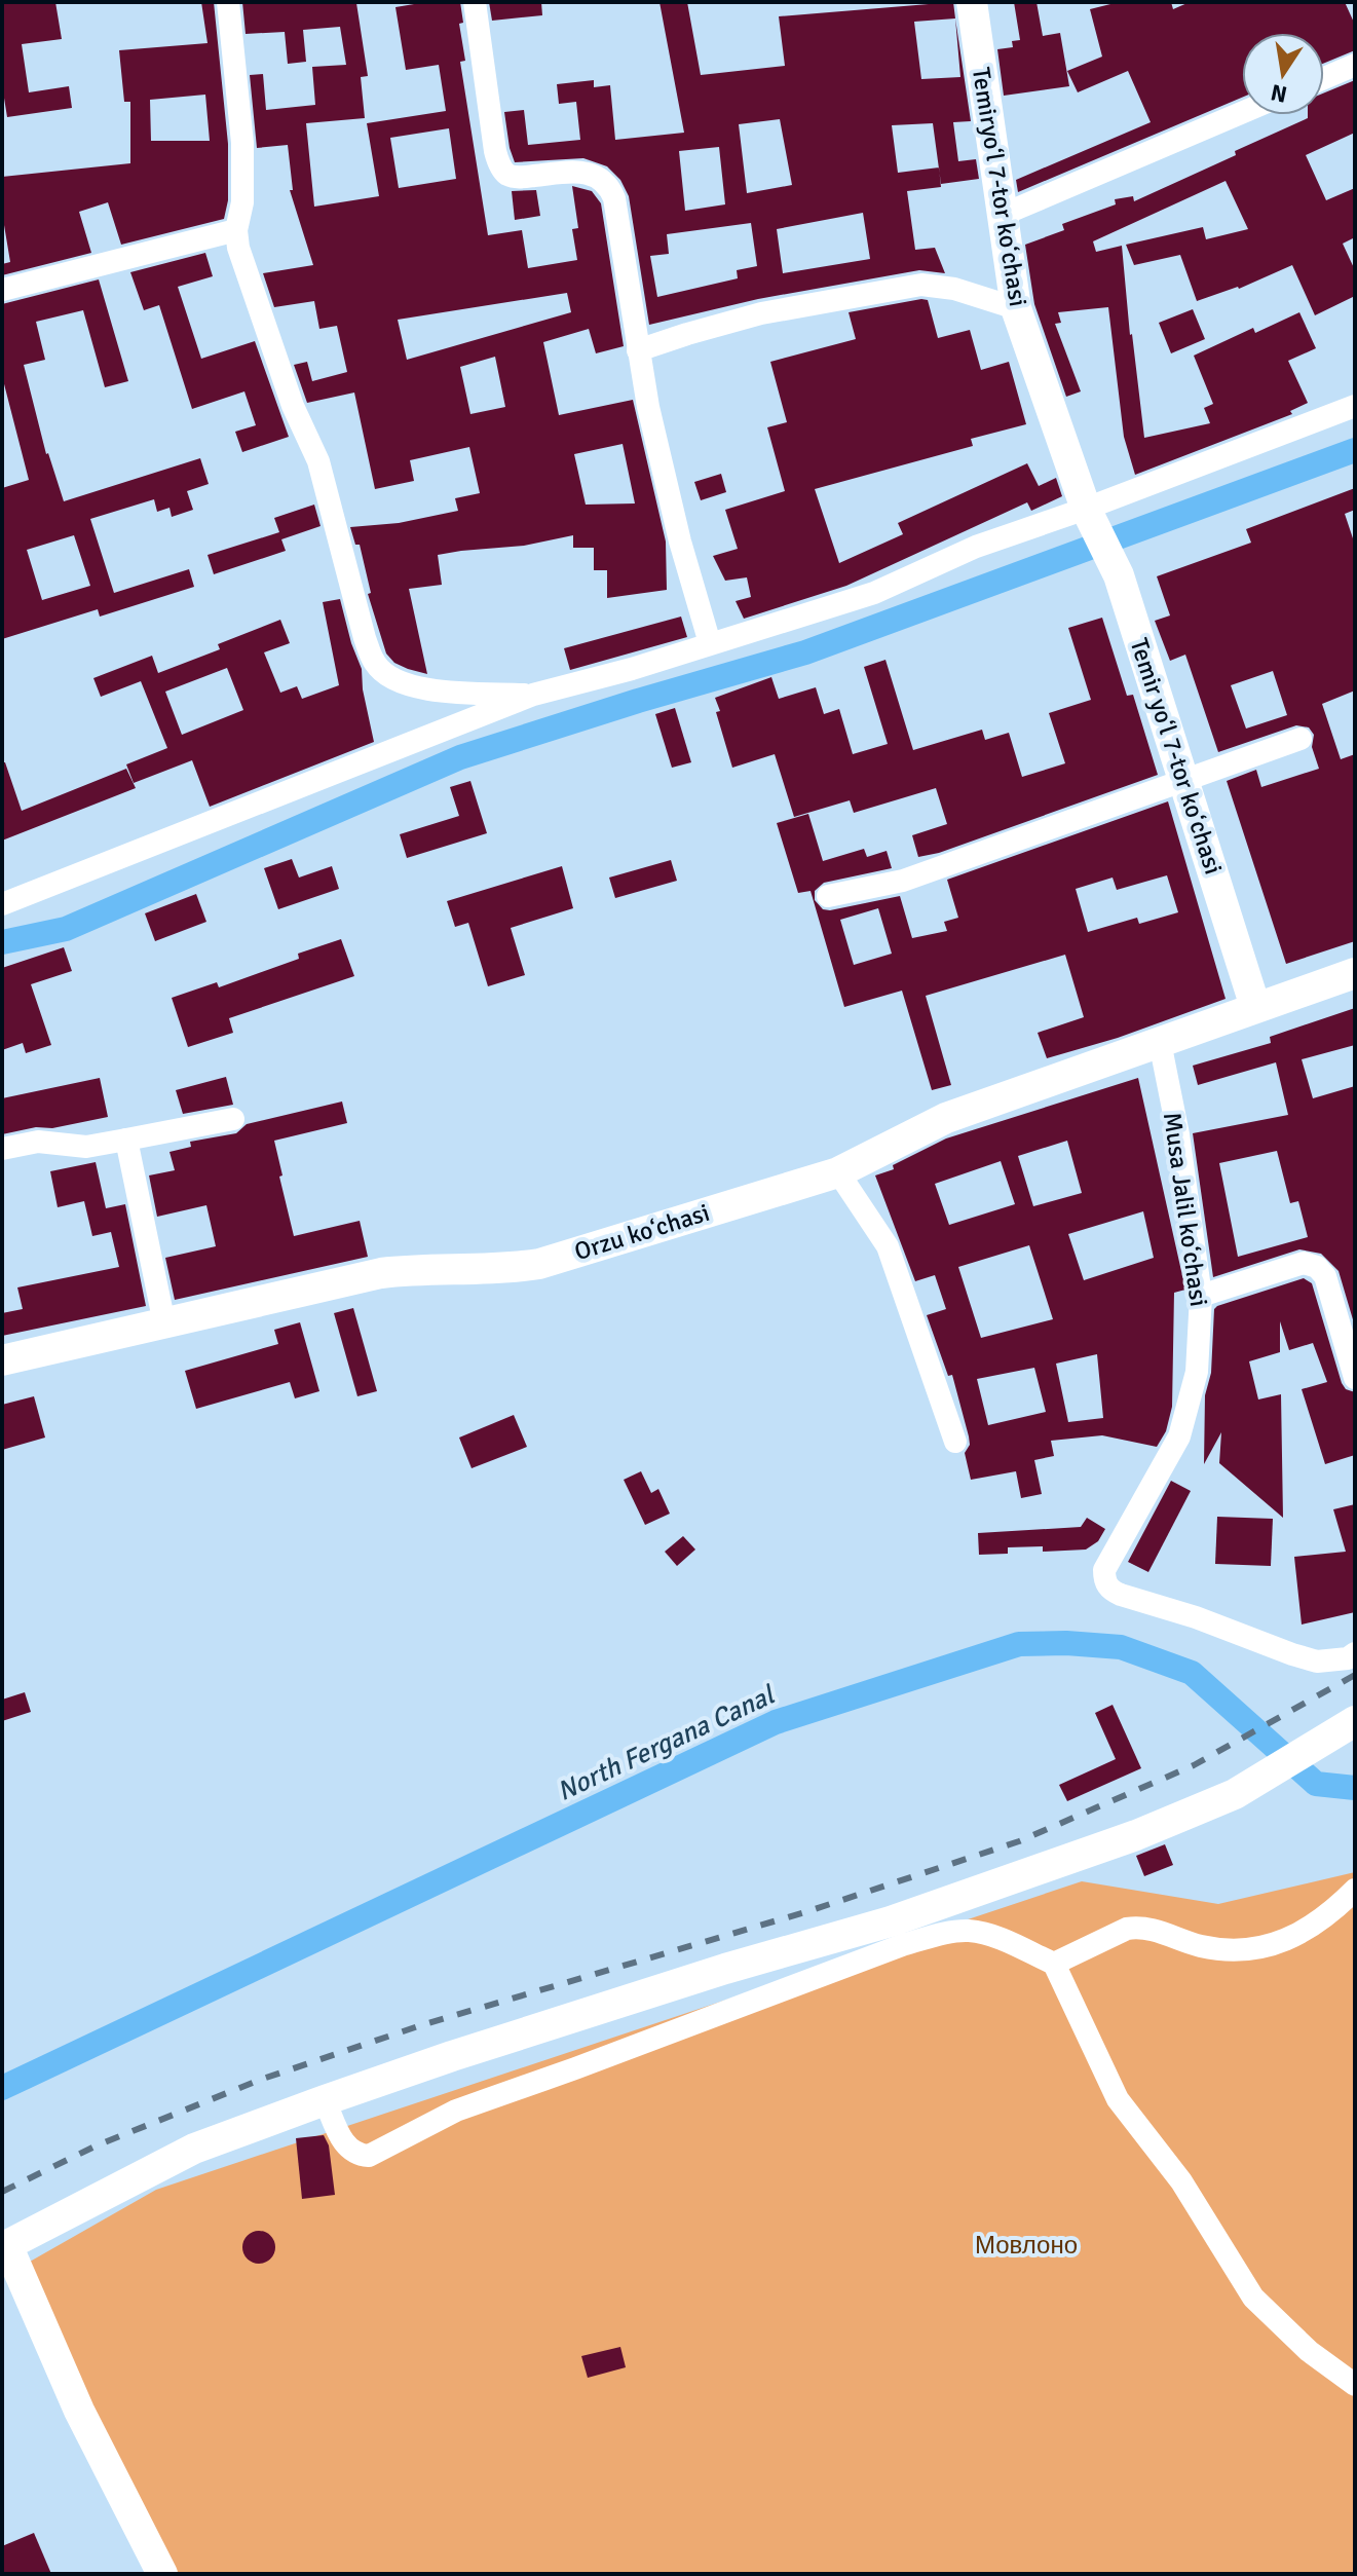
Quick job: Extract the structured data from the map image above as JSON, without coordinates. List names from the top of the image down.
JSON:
{
  "streets": {
    "street": [
      "Temiryoʻl 7-tor koʻchasi",
      "Temir yoʻl 7-tor koʻchasi",
      "Musa Jalil koʻchasi",
      "Orzu koʻchasi"
    ]
  },
  "crossings": [
    ["Temiryoʻl 7-tor koʻchasi", "Temir yoʻl 7-tor koʻchasi"],
    ["Temir yoʻl 7-tor koʻchasi", "Orzu koʻchasi"],
    ["Musa Jalil koʻchasi", "Orzu koʻchasi"]
  ],
  "water": ["North Fergana Canal"],
  "parks": ["Мовлоно"],
  "north": "bottom"
}
